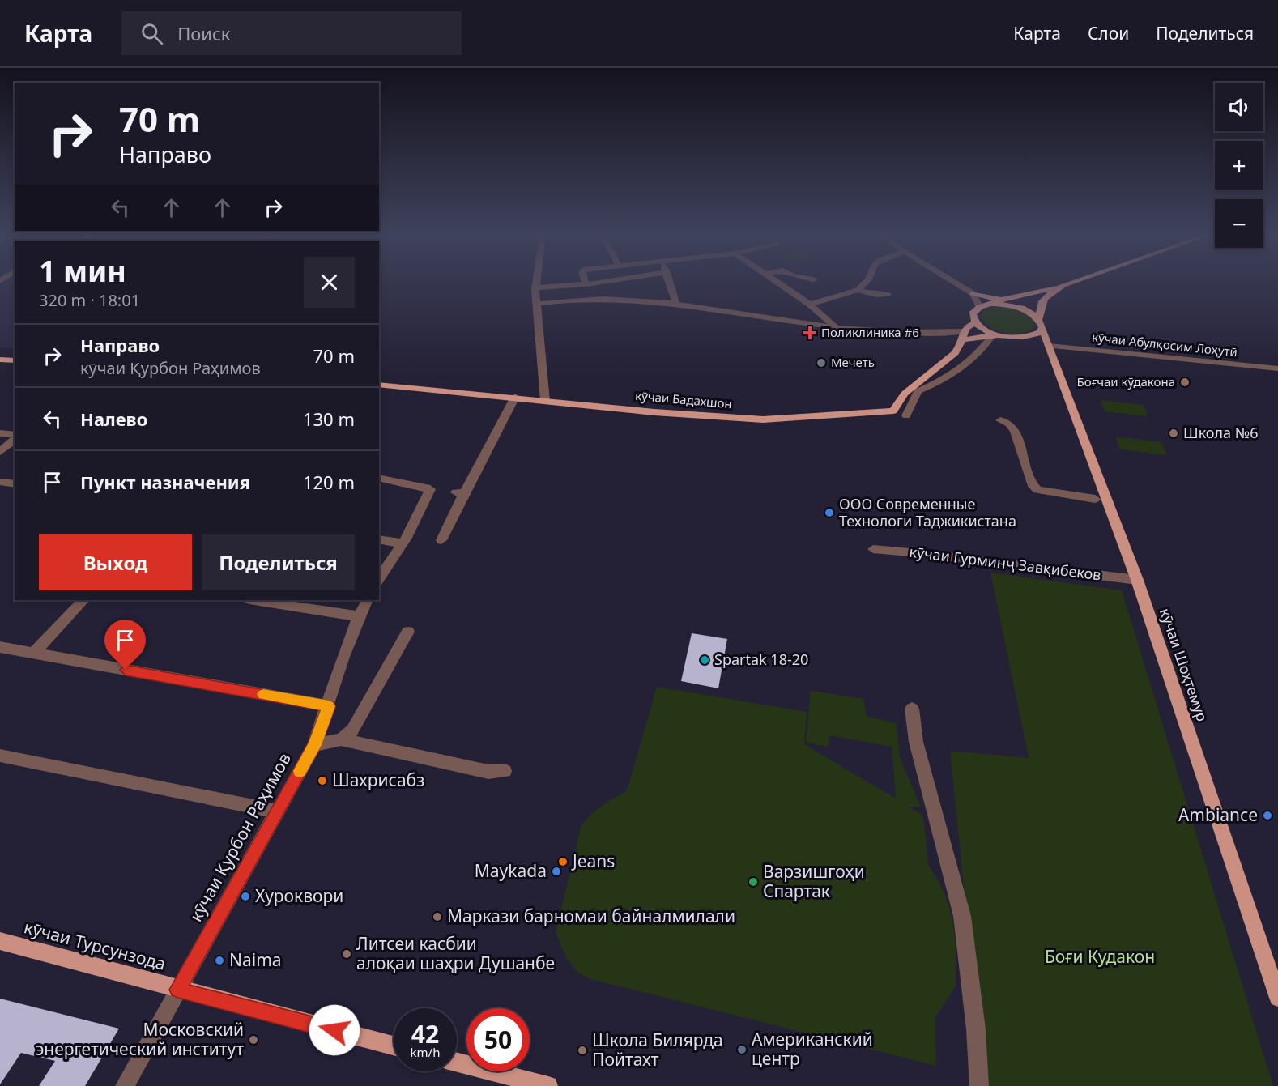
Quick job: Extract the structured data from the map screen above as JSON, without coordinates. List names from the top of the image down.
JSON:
{
  "streets": {
    "main road": ["кӯчаи Бадахшон", "кӯчаи Шоҳтемур", "кӯчаи Турсунзода"],
    "street": ["кӯчаи Абулқосим Лоҳутӣ", "кӯчаи Гурминҷ Завқибеков", "кӯчаи Қурбон Раҳимов"]
  },
  "crossings": [
    ["кӯчаи Абулқосим Лоҳутӣ", "кӯчаи Шоҳтемур"],
    ["кӯчаи Гурминҷ Завқибеков", "кӯчаи Шоҳтемур"],
    ["кӯчаи Қурбон Раҳимов", "кӯчаи Турсунзода"]
  ],
  "parks": ["Боғи Кудакон"],
  "places": {
    "health": ["Поликлиника #6"],
    "other": [
      "Мечеть",
      "Боғчаи кӯдакона",
      "Школа №6",
      "ООО Современные Технологи Таджикистана",
      "Spartak 18-20",
      "Шахрисабз",
      "Ambiance",
      "Jeans",
      "Maykada",
      "Варзишгоҳи Спартак",
      "Хуроквори",
      "Маркази барномаи байналмилали",
      "Литсеи касбии алоқаи шаҳри Душанбе",
      "Naima",
      "Московский энергетический институт",
      "Американский центр",
      "Школа Билярда Пойтахт"
    ]
  },
  "page": {
    "header": "Карта",
    "search": "Поиск",
    "nav": ["Карта", "Слои", "Поделиться"],
    "map_buttons": ["+", "−"],
    "turn": ["70 m", "Направо"],
    "heading": ["1 мин", "320 m · 18:01"],
    "list": [
      {
        "name": "Направо",
        "note": "кӯчаи Қурбон Раҳимов",
        "value": "70 m"
      },
      {
        "name": "Налево",
        "value": "130 m"
      },
      {
        "name": "Пункт назначения",
        "value": "120 m"
      }
    ],
    "buttons": ["Выход", "Поделиться"],
    "speed": "42 km/h",
    "limit": "50"
  }
}
